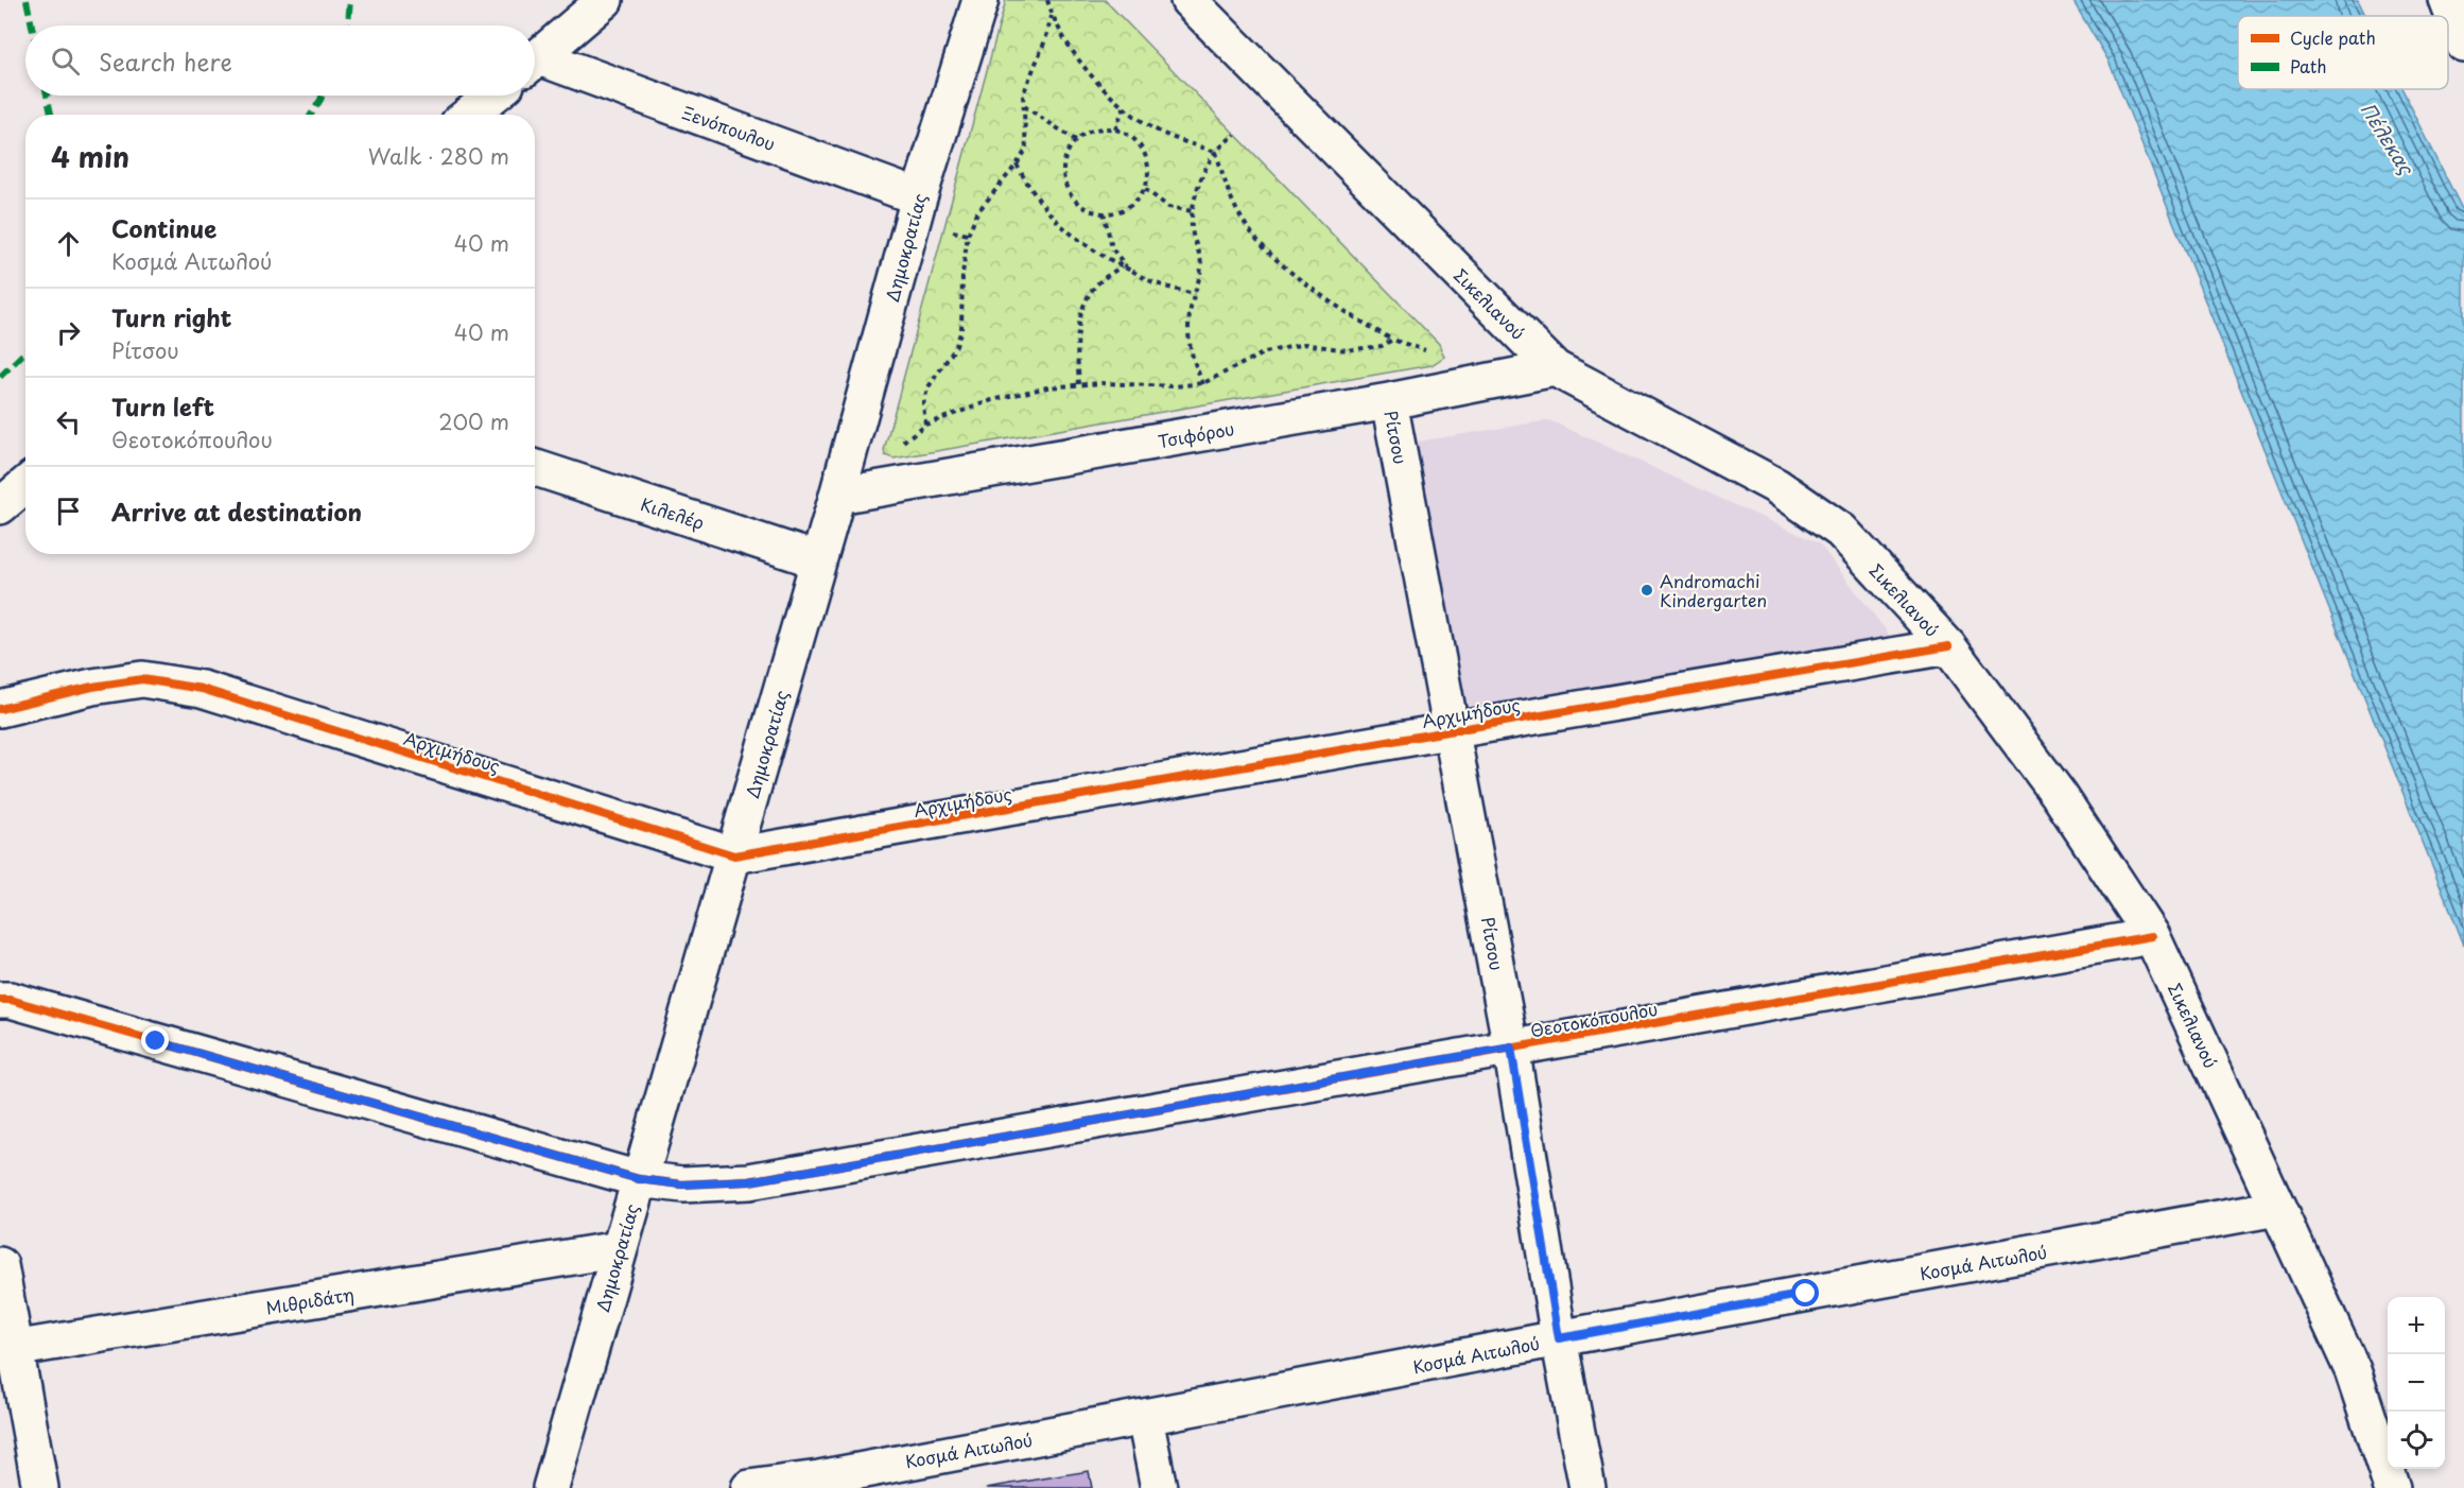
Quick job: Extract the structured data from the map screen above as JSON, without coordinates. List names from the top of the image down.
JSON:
{
  "streets": {
    "street": [
      "Ξενόπουλου",
      "Δημοκρατίας",
      "Σικελιανού",
      "Τσιφόρου",
      "Ρίτσου",
      "Κιλελέρ",
      "Αρχιμήδους",
      "Θεοτοκόπουλου",
      "Κοσμά Αιτωλού",
      "Μιθριδάτη"
    ]
  },
  "crossings": [
    ["Ξενόπουλου", "Δημοκρατίας"],
    ["Δημοκρατίας", "Τσιφόρου"],
    ["Δημοκρατίας", "Κιλελέρ"],
    ["Δημοκρατίας", "Αρχιμήδους"],
    ["Δημοκρατίας", "Θεοτοκόπουλου"],
    ["Δημοκρατίας", "Μιθριδάτη"],
    ["Σικελιανού", "Τσιφόρου"],
    ["Σικελιανού", "Αρχιμήδους"],
    ["Σικελιανού", "Θεοτοκόπουλου"],
    ["Σικελιανού", "Κοσμά Αιτωλού"],
    ["Τσιφόρου", "Ρίτσου"],
    ["Ρίτσου", "Αρχιμήδους"],
    ["Ρίτσου", "Θεοτοκόπουλου"],
    ["Ρίτσου", "Κοσμά Αιτωλού"]
  ],
  "water": ["Πέλεκας"],
  "places": ["Andromachi Kindergarten"],
  "legend": ["Cycle path", "Path"],
  "page": {
    "search": "Search here",
    "heading": ["4 min", "Walk · 280 m"],
    "list": [
      ["Continue", "Κοσμά Αιτωλού", "40 m"],
      ["Turn right", "Ρίτσου", "40 m"],
      ["Turn left", "Θεοτοκόπουλου", "200 m"],
      "Arrive at destination"
    ],
    "map_buttons": ["+", "−"]
  }
}
